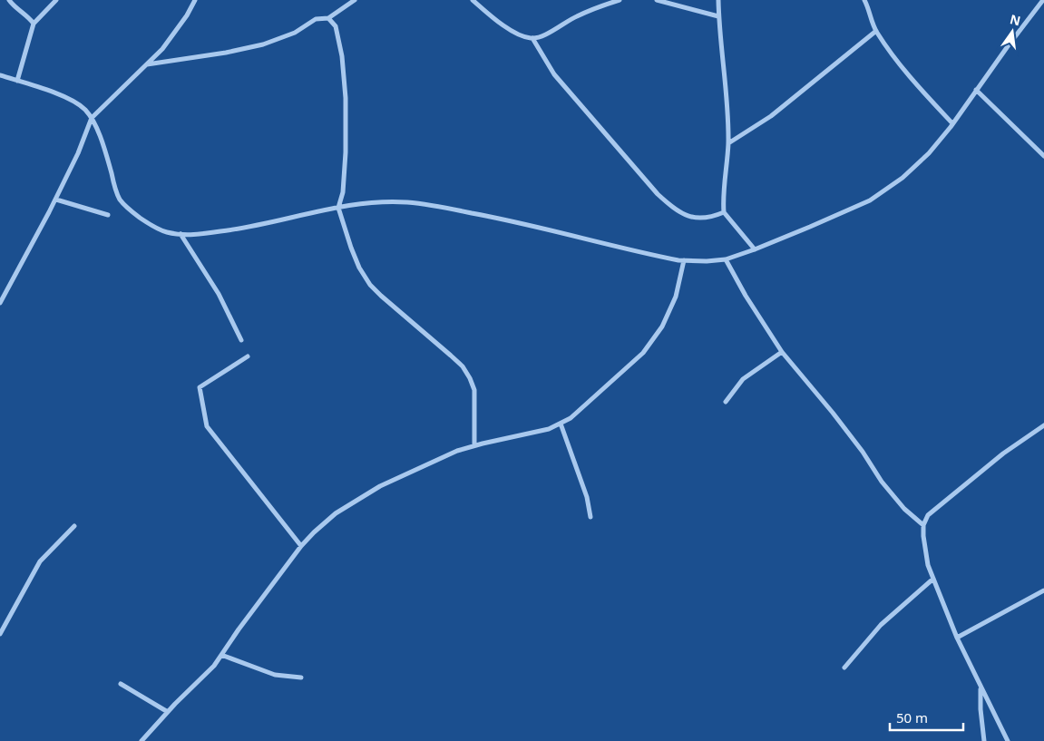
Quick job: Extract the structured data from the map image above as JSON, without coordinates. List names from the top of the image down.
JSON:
{
  "scale_bar": "50 m",
  "north": "top"
}
